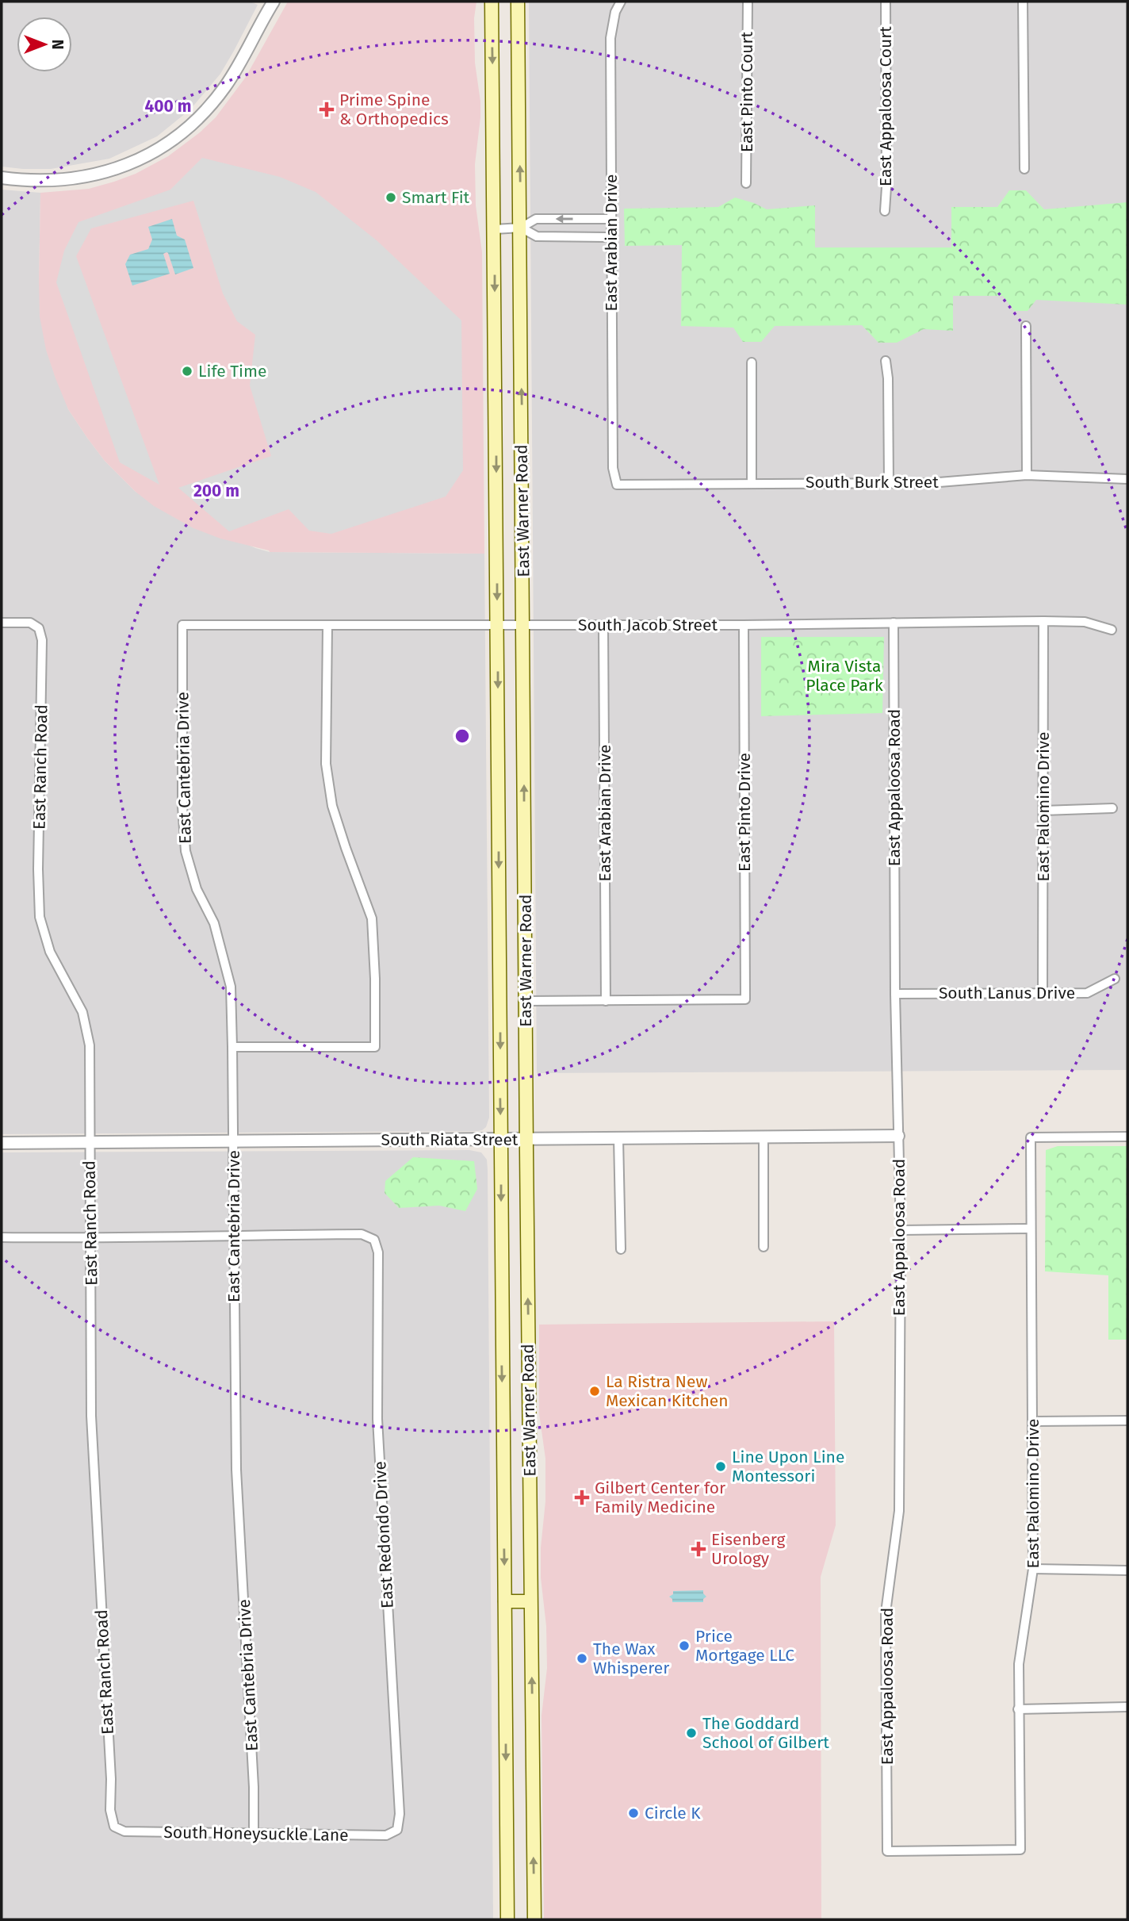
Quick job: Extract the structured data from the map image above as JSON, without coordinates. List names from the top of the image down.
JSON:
{
  "streets": {
    "main road": ["East Warner Road"],
    "street": [
      "East Pinto Court",
      "East Appaloosa Court",
      "East Arabian Drive",
      "South Burk Street",
      "South Jacob Street",
      "East Ranch Road",
      "East Cantebria Drive",
      "East Appaloosa Road",
      "East Palomino Drive",
      "East Pinto Drive",
      "South Lanus Drive",
      "South Riata Street",
      "East Redondo Drive",
      "South Honeysuckle Lane"
    ]
  },
  "crossings": [
    ["East Arabian Drive", "South Burk Street"],
    ["East Arabian Drive", "South Jacob Street"],
    ["East Arabian Drive", "East Pinto Drive"],
    ["East Warner Road", "South Jacob Street"],
    ["East Warner Road", "South Riata Street"],
    ["South Jacob Street", "East Cantebria Drive"],
    ["South Jacob Street", "East Appaloosa Road"],
    ["South Jacob Street", "East Palomino Drive"],
    ["South Jacob Street", "East Pinto Drive"],
    ["East Ranch Road", "South Riata Street"],
    ["East Ranch Road", "South Honeysuckle Lane"],
    ["East Cantebria Drive", "South Riata Street"],
    ["East Cantebria Drive", "East Redondo Drive"],
    ["East Cantebria Drive", "South Honeysuckle Lane"],
    ["East Appaloosa Road", "East Palomino Drive"],
    ["East Appaloosa Road", "South Lanus Drive"],
    ["East Appaloosa Road", "South Riata Street"],
    ["East Palomino Drive", "South Lanus Drive"],
    ["East Redondo Drive", "South Honeysuckle Lane"]
  ],
  "parks": ["Mira Vista Place Park"],
  "places": {
    "health": ["Prime Spine & Orthopedics", "Gilbert Center for Family Medicine", "Eisenberg Urology"],
    "other": [
      "Smart Fit",
      "Life Time",
      "La Ristra New Mexican Kitchen",
      "Line Upon Line Montessori",
      "Price Mortgage LLC",
      "The Wax Whisperer",
      "The Goddard School of Gilbert",
      "Circle K"
    ]
  },
  "north": "right",
  "rings": ["400 m", "200 m"]
}
